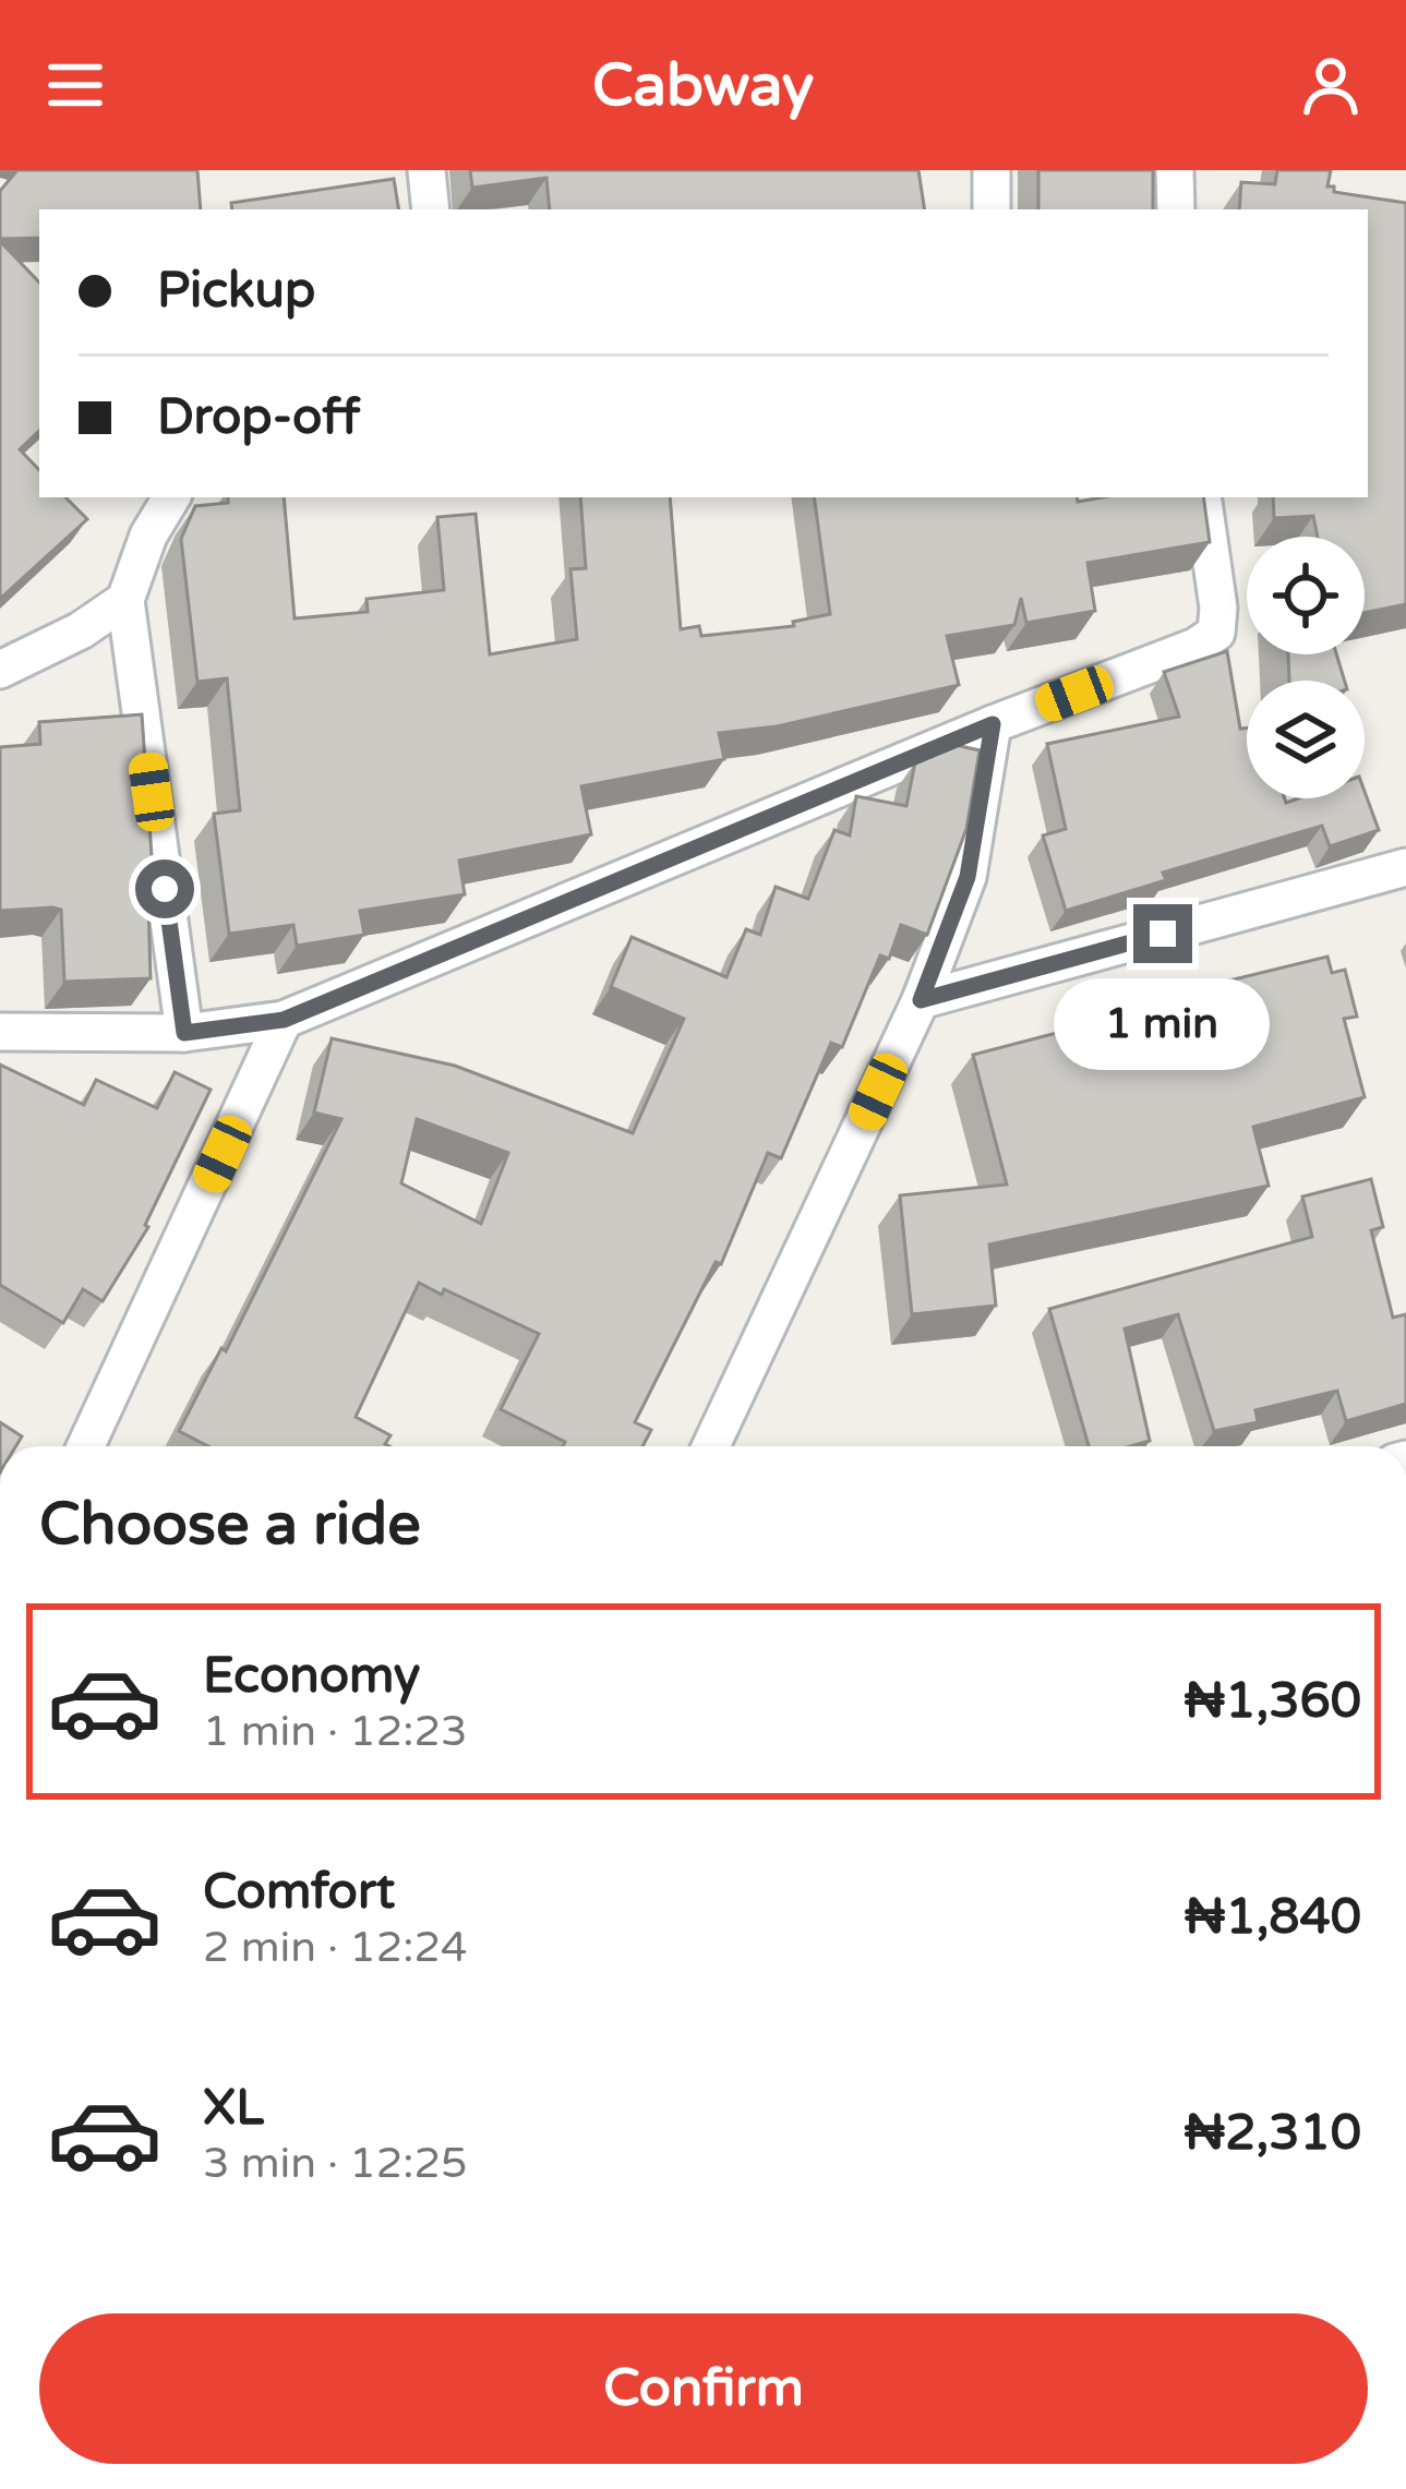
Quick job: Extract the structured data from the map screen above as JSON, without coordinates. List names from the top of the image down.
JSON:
{
  "page": {
    "header": "Cabway",
    "banner": ["Pickup", "Drop-off"],
    "bubble": "1 min",
    "heading": "Choose a ride",
    "list": [
      {
        "name": "Economy",
        "note": "1 min · 12:23",
        "value": "₦1,360"
      },
      {
        "name": "Comfort",
        "note": "2 min · 12:24",
        "value": "₦1,840"
      },
      {
        "name": "XL",
        "note": "3 min · 12:25",
        "value": "₦2,310"
      }
    ],
    "buttons": "Confirm"
  }
}
